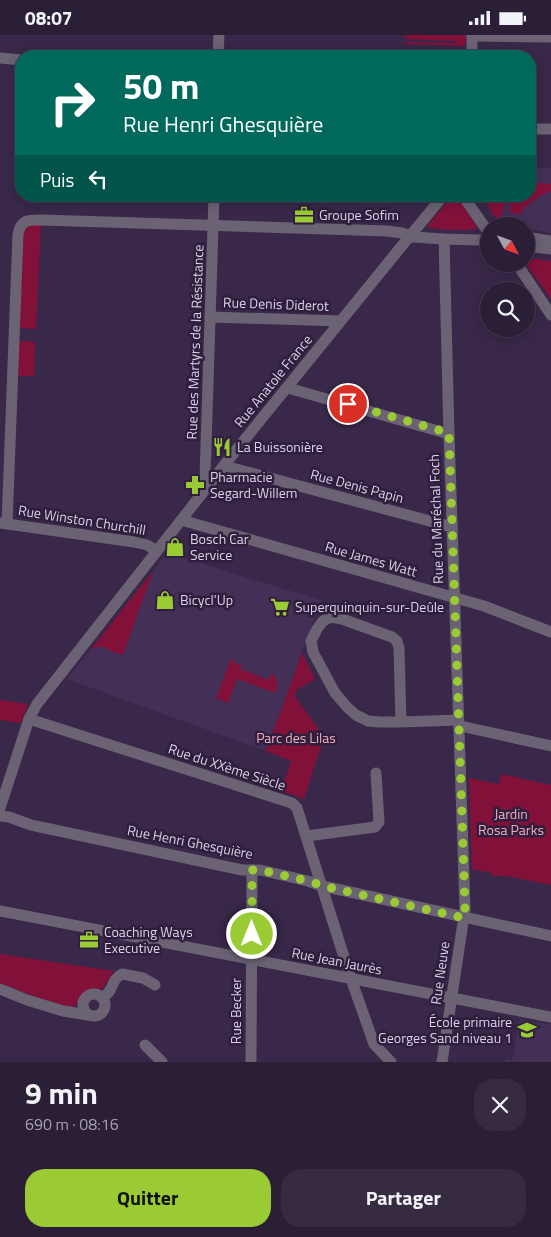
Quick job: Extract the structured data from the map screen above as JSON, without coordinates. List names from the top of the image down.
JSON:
{
  "streets": {
    "street": [
      "Rue Denis Diderot",
      "Rue des Martyrs de la Résistance",
      "Rue Anatole France",
      "Rue Denis Papin",
      "Rue du Maréchal Foch",
      "Rue Winston Churchill",
      "Rue James Watt",
      "Rue du XXème Siècle",
      "Rue Henri Ghesquière",
      "Rue Jean Jaurès",
      "Rue Neuve",
      "Rue Becker"
    ]
  },
  "crossings": [
    ["Rue Denis Diderot", "Rue des Martyrs de la Résistance"],
    ["Rue Denis Diderot", "Rue Anatole France"],
    ["Rue des Martyrs de la Résistance", "Rue Anatole France"],
    ["Rue Anatole France", "Rue Denis Papin"],
    ["Rue Anatole France", "Rue Winston Churchill"],
    ["Rue Anatole France", "Rue James Watt"],
    ["Rue Anatole France", "Rue du XXème Siècle"],
    ["Rue Denis Papin", "Rue du Maréchal Foch"],
    ["Rue du Maréchal Foch", "Rue James Watt"],
    ["Rue du Maréchal Foch", "Rue Henri Ghesquière"],
    ["Rue du Maréchal Foch", "Rue Neuve"],
    ["Rue du XXème Siècle", "Rue Henri Ghesquière"],
    ["Rue du XXème Siècle", "Rue Jean Jaurès"],
    ["Rue Henri Ghesquière", "Rue Neuve"],
    ["Rue Henri Ghesquière", "Rue Becker"],
    ["Rue Jean Jaurès", "Rue Neuve"],
    ["Rue Jean Jaurès", "Rue Becker"]
  ],
  "parks": ["Parc des Lilas", "Jardin Rosa Parks"],
  "places": {
    "office": ["Groupe Sofim", "Coaching Ways Executive"],
    "restaurant": ["La Buissonière"],
    "pharmacy": ["Pharmacie Segard-Willem"],
    "shop": ["Bosch Car Service", "Bicycl'Up"],
    "supermarket": ["Superquinquin-sur-Deûle"],
    "school or university": ["École primaire Georges Sand niveau 1"]
  },
  "north": "bottom right",
  "page": {
    "status": "08:07",
    "turn": ["50 m", "Rue Henri Ghesquière"],
    "then": "Puis",
    "heading": ["9 min", "690 m · 08:16"],
    "buttons": ["Quitter", "Partager"]
  }
}
